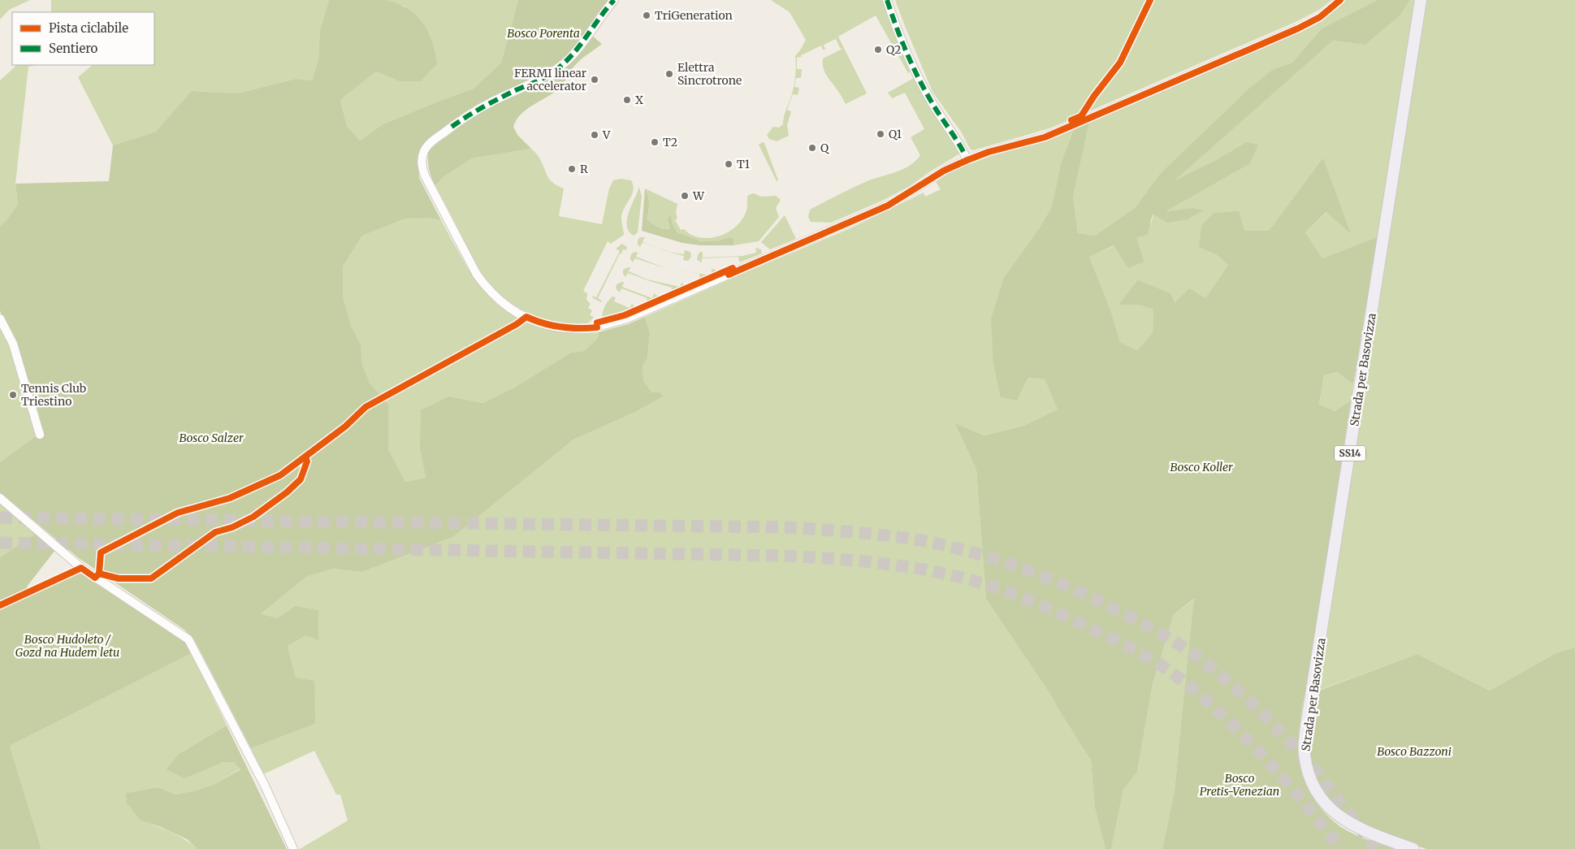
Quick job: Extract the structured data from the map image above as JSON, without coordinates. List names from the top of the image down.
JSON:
{
  "streets": {
    "main road": ["Strada per Basovizza", "SS14"]
  },
  "parks": [
    "Bosco Porenta",
    "Bosco Salzer",
    "Bosco Koller",
    "Bosco Hudoleto / Gozd na Hudem letu",
    "Bosco Bazzoni",
    "Bosco Pretis-Venezian"
  ],
  "places": [
    "TriGeneration",
    "Q2",
    "Elettra Sincrotrone",
    "FERMI linear accelerator",
    "X",
    "Q1",
    "V",
    "T2",
    "Q",
    "T1",
    "R",
    "W",
    "Tennis Club Triestino"
  ],
  "legend": ["Pista ciclabile", "Sentiero"]
}
